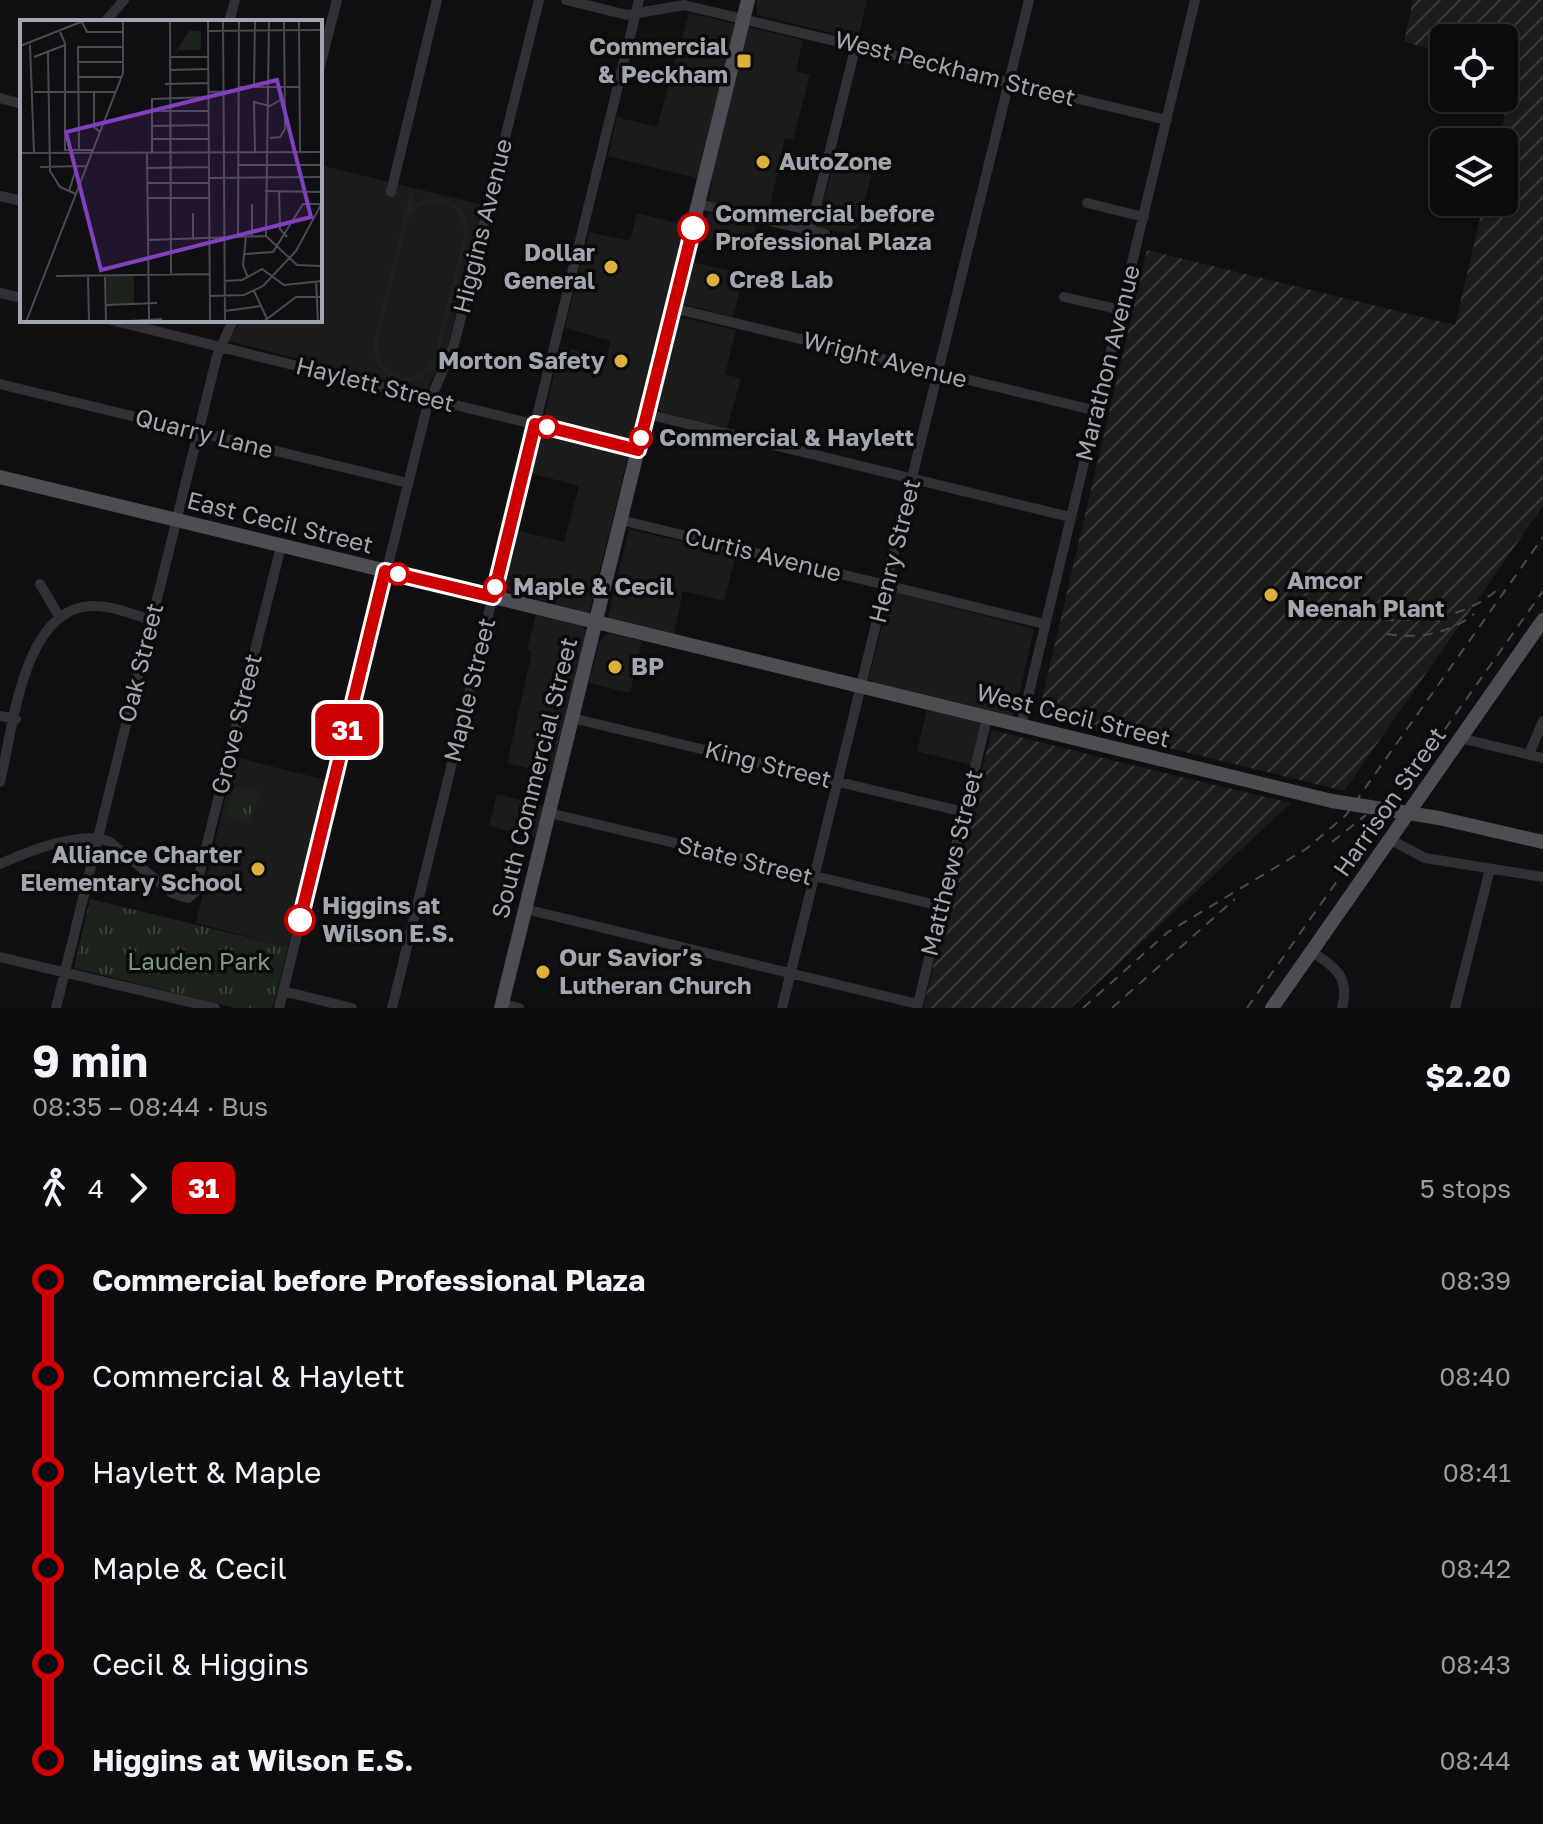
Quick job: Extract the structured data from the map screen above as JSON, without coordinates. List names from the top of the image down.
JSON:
{
  "streets": {
    "main road": [
      "East Cecil Street",
      "West Cecil Street",
      "South Commercial Street",
      "Harrison Street"
    ],
    "street": [
      "West Peckham Street",
      "Higgins Avenue",
      "Wright Avenue",
      "Marathon Avenue",
      "Haylett Street",
      "Quarry Lane",
      "Henry Street",
      "Curtis Avenue",
      "Oak Street",
      "Maple Street",
      "Grove Street",
      "King Street",
      "State Street",
      "Matthews Street"
    ]
  },
  "crossings": [
    ["West Peckham Street", "Marathon Avenue"],
    ["West Peckham Street", "Henry Street"],
    ["West Peckham Street", "Maple Street"],
    ["West Peckham Street", "South Commercial Street"],
    ["Higgins Avenue", "Haylett Street"],
    ["Higgins Avenue", "Quarry Lane"],
    ["Higgins Avenue", "East Cecil Street"],
    ["Wright Avenue", "Marathon Avenue"],
    ["Wright Avenue", "Henry Street"],
    ["Wright Avenue", "South Commercial Street"],
    ["Marathon Avenue", "Curtis Avenue"],
    ["Marathon Avenue", "West Cecil Street"],
    ["Haylett Street", "Oak Street"],
    ["Haylett Street", "Maple Street"],
    ["Haylett Street", "South Commercial Street"],
    ["Quarry Lane", "Oak Street"],
    ["East Cecil Street", "Oak Street"],
    ["East Cecil Street", "Maple Street"],
    ["East Cecil Street", "West Cecil Street"],
    ["East Cecil Street", "Grove Street"],
    ["East Cecil Street", "South Commercial Street"],
    ["Henry Street", "Curtis Avenue"],
    ["Henry Street", "West Cecil Street"],
    ["Henry Street", "King Street"],
    ["Henry Street", "State Street"],
    ["Curtis Avenue", "South Commercial Street"],
    ["Oak Street", "Grove Street"],
    ["West Cecil Street", "South Commercial Street"],
    ["West Cecil Street", "Matthews Street"],
    ["King Street", "South Commercial Street"],
    ["King Street", "Matthews Street"],
    ["South Commercial Street", "State Street"],
    ["State Street", "Matthews Street"]
  ],
  "parks": ["Lauden Park"],
  "places": {
    "transit": ["Commercial & Peckham"],
    "other": [
      "AutoZone",
      "Commercial before Professional Plaza",
      "Dollar General",
      "Cre8 Lab",
      "Morton Safety",
      "Commercial & Haylett",
      "Maple & Cecil",
      "Amcor Neenah Plant",
      "BP",
      "Alliance Charter Elementary School",
      "Higgins at Wilson E.S.",
      "Our Savior’s Lutheran Church"
    ]
  },
  "lines": ["bus line 31"],
  "page": {
    "on_map": "31",
    "heading": ["9 min", "08:35 – 08:44 · Bus", "$2.20"],
    "legs": ["4", "31", "5 stops"],
    "list": [
      {
        "name": "Commercial before Professional Plaza",
        "value": "08:39"
      },
      {
        "name": "Commercial & Haylett",
        "value": "08:40"
      },
      {
        "name": "Haylett & Maple",
        "value": "08:41"
      },
      {
        "name": "Maple & Cecil",
        "value": "08:42"
      },
      {
        "name": "Cecil & Higgins",
        "value": "08:43"
      },
      {
        "name": "Higgins at Wilson E.S.",
        "value": "08:44"
      }
    ]
  }
}
